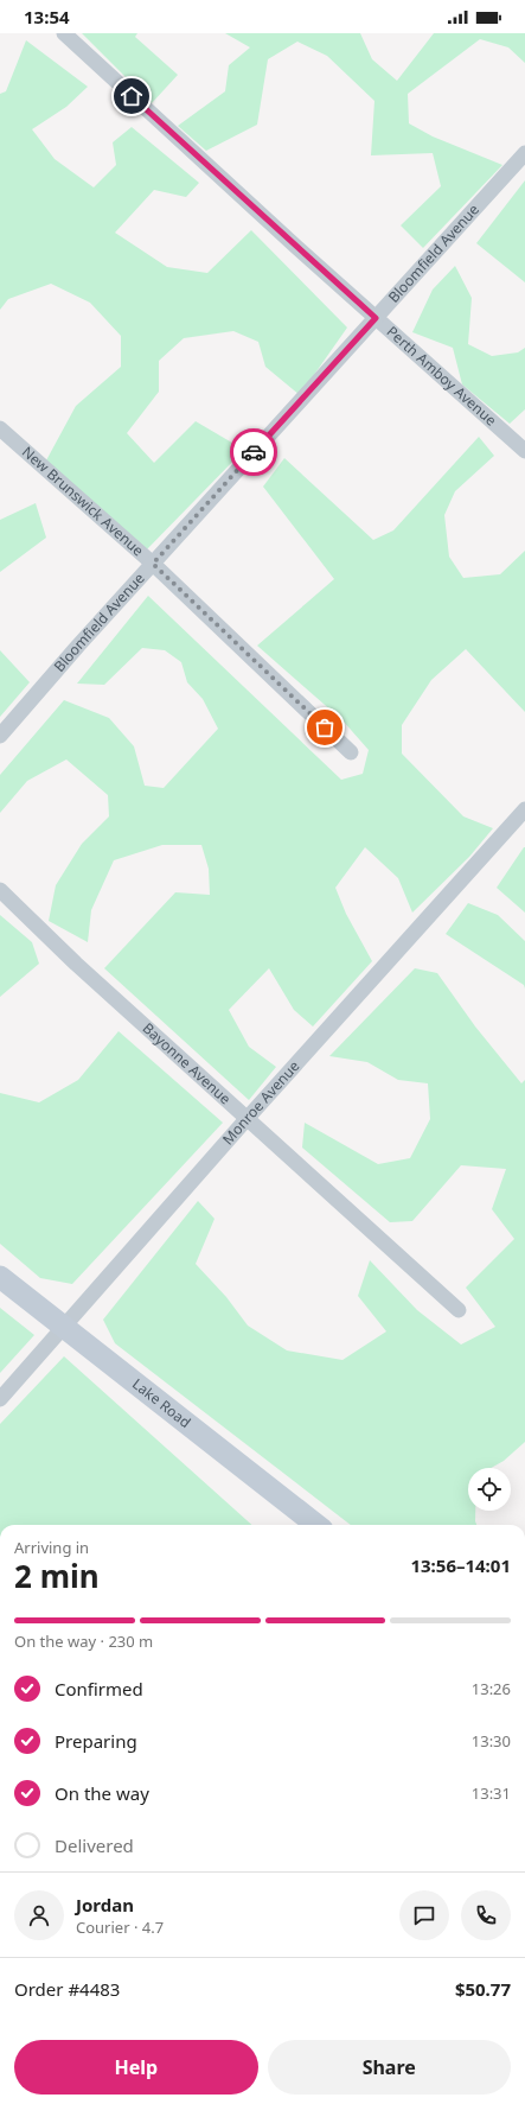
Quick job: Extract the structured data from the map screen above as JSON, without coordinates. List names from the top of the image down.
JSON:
{
  "streets": {
    "street": [
      "Bloomfield Avenue",
      "Perth Amboy Avenue",
      "New Brunswick Avenue",
      "Bayonne Avenue",
      "Monroe Avenue",
      "Lake Road"
    ]
  },
  "crossings": [
    ["Bloomfield Avenue", "Perth Amboy Avenue"],
    ["Bloomfield Avenue", "New Brunswick Avenue"],
    ["Bayonne Avenue", "Monroe Avenue"],
    ["Monroe Avenue", "Lake Road"]
  ],
  "page": {
    "status": "13:54",
    "heading": ["2 min", "Arriving in", "13:56–14:01"],
    "panel": [
      "Jordan",
      "Courier · 4.7",
      "Order #4483",
      "$50.77"
    ],
    "bar": "On the way · 230 m",
    "list": [
      ["Confirmed", "13:26"],
      ["Preparing", "13:30"],
      ["On the way", "13:31"],
      "Delivered"
    ],
    "buttons": ["Help", "Share"]
  }
}
